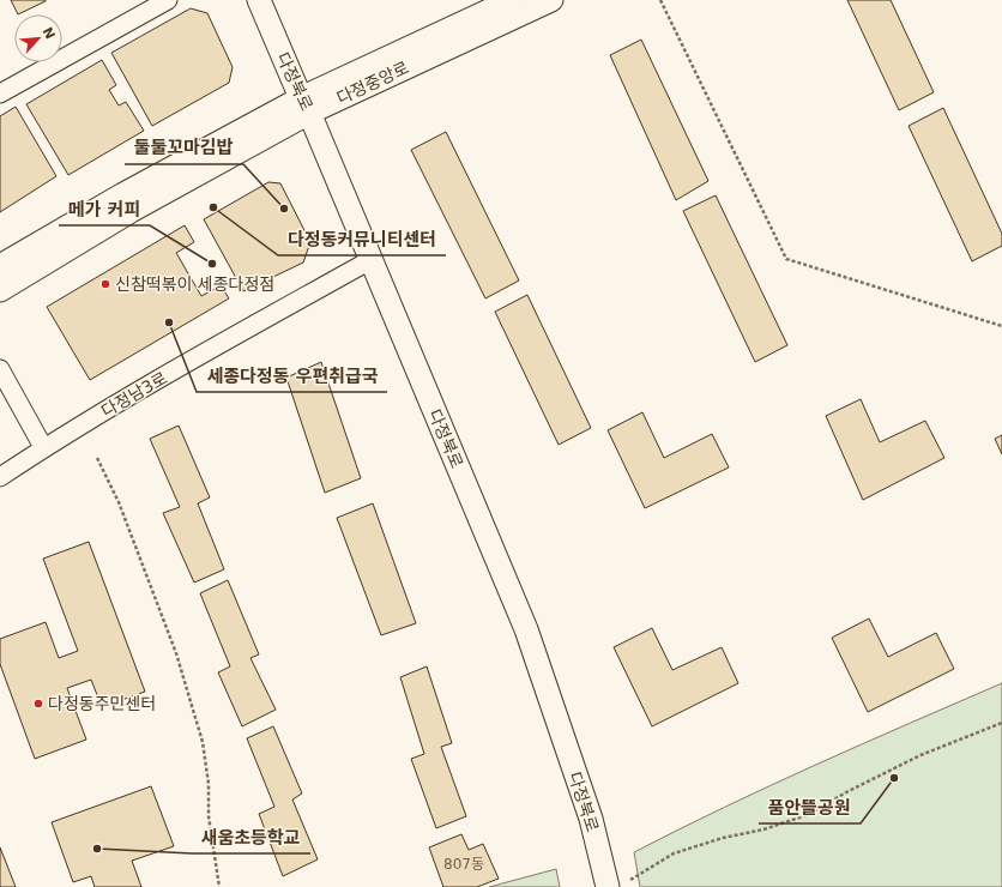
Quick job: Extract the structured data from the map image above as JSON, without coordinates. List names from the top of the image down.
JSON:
{
  "streets": {
    "street": ["다정북로", "다정중앙로", "다정남3로"]
  },
  "crossings": [
    ["다정북로", "다정중앙로"],
    ["다정북로", "다정남3로"]
  ],
  "places": [
    "다정동커뮤니티센터",
    "둘둘꼬마김밥",
    "메가 커피",
    "신참떡볶이 세종다정점",
    "세종다정동 우편취급국",
    "다정동주민센터",
    "품안뜰공원",
    "새움초등학교"
  ],
  "house_numbers": ["807동"],
  "north": "top right"
}
